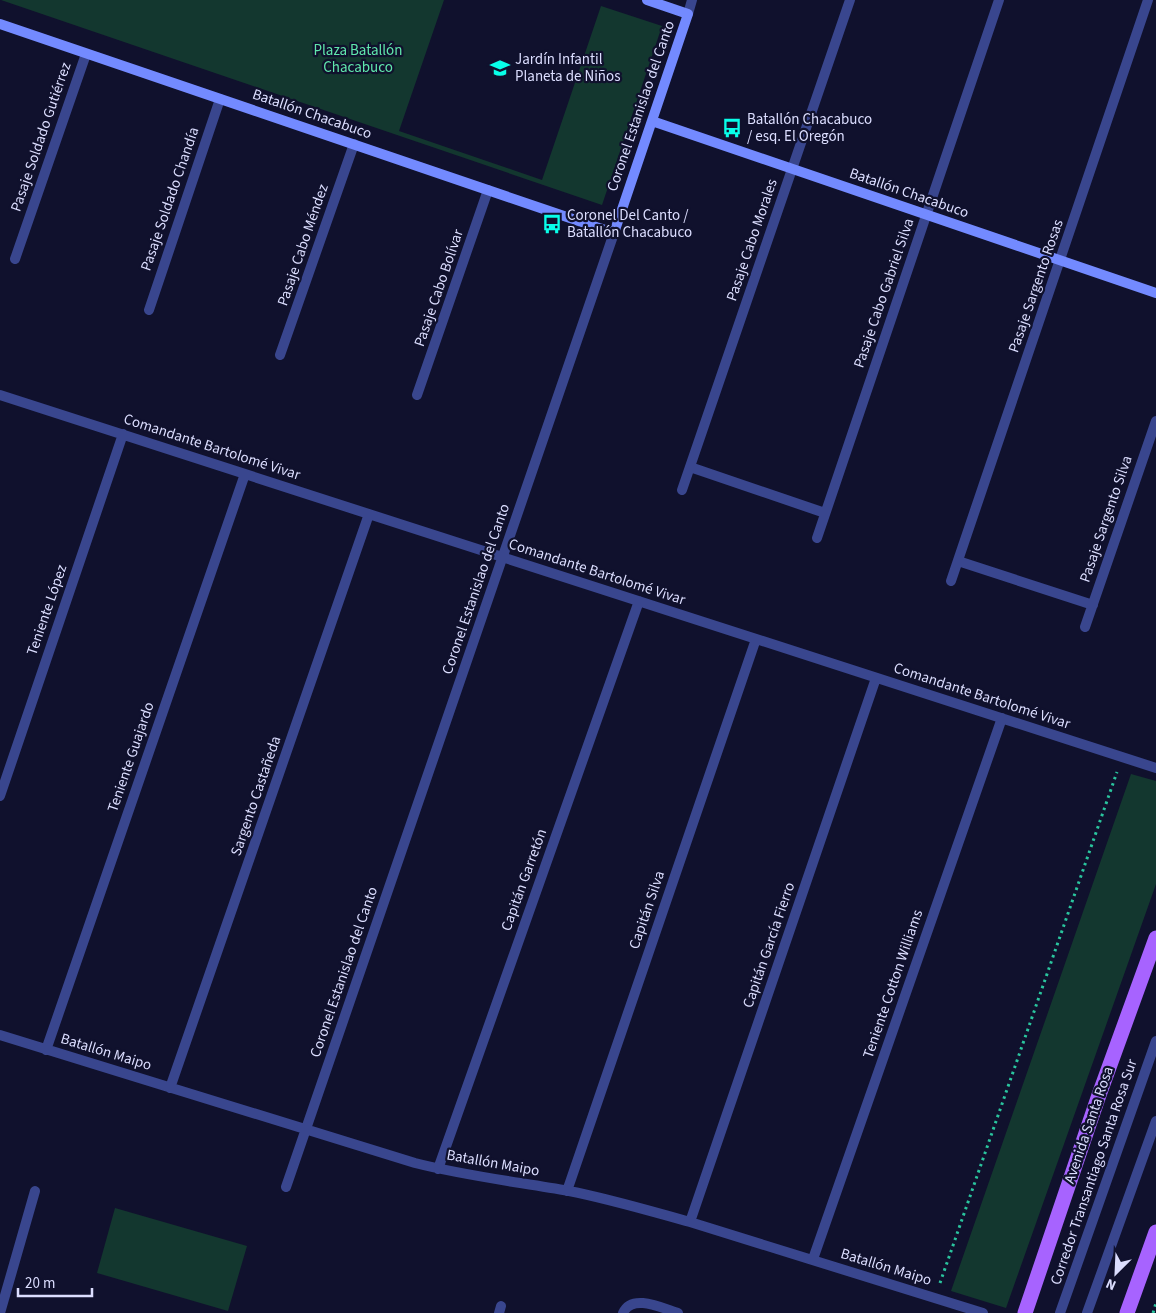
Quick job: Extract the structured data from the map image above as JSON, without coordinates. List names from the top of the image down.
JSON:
{
  "streets": {
    "main road": ["Avenida Santa Rosa"],
    "street": [
      "Coronel Estanislao del Canto",
      "Batallón Chacabuco",
      "Pasaje Soldado Gutiérrez",
      "Pasaje Soldado Chandía",
      "Pasaje Cabo Morales",
      "Pasaje Cabo Méndez",
      "Pasaje Sargento Rosas",
      "Pasaje Cabo Bolívar",
      "Pasaje Cabo Gabriel Silva",
      "Comandante Bartolomé Vivar",
      "Pasaje Sargento Silva",
      "Teniente López",
      "Teniente Guajardo",
      "Sargento Castañeda",
      "Capitán Garretón",
      "Capitán Silva",
      "Capitán García Fierro",
      "Teniente Cotton Williams",
      "Batallón Maipo",
      "Corredor Transantiago Santa Rosa Sur"
    ]
  },
  "crossings": [
    ["Coronel Estanislao del Canto", "Batallón Chacabuco"],
    ["Coronel Estanislao del Canto", "Comandante Bartolomé Vivar"],
    ["Coronel Estanislao del Canto", "Batallón Maipo"],
    ["Batallón Chacabuco", "Pasaje Soldado Gutiérrez"],
    ["Batallón Chacabuco", "Pasaje Soldado Chandía"],
    ["Batallón Chacabuco", "Pasaje Cabo Morales"],
    ["Batallón Chacabuco", "Pasaje Cabo Méndez"],
    ["Batallón Chacabuco", "Pasaje Sargento Rosas"],
    ["Batallón Chacabuco", "Pasaje Cabo Bolívar"],
    ["Batallón Chacabuco", "Pasaje Cabo Gabriel Silva"],
    ["Comandante Bartolomé Vivar", "Teniente López"],
    ["Comandante Bartolomé Vivar", "Teniente Guajardo"],
    ["Comandante Bartolomé Vivar", "Sargento Castañeda"],
    ["Comandante Bartolomé Vivar", "Capitán Garretón"],
    ["Comandante Bartolomé Vivar", "Capitán Silva"],
    ["Comandante Bartolomé Vivar", "Capitán García Fierro"],
    ["Comandante Bartolomé Vivar", "Teniente Cotton Williams"],
    ["Teniente Guajardo", "Batallón Maipo"],
    ["Sargento Castañeda", "Batallón Maipo"],
    ["Capitán Garretón", "Batallón Maipo"],
    ["Capitán Silva", "Batallón Maipo"],
    ["Capitán García Fierro", "Batallón Maipo"],
    ["Teniente Cotton Williams", "Batallón Maipo"]
  ],
  "parks": ["Plaza Batallón Chacabuco"],
  "places": {
    "school or university": ["Jardín Infantil Planeta de Niños"],
    "bus stop": ["Batallón Chacabuco / esq. El Oregón", "Coronel Del Canto / Batallón Chacabuco"]
  },
  "scale_bar": "20 m",
  "north": "bottom left"
}
